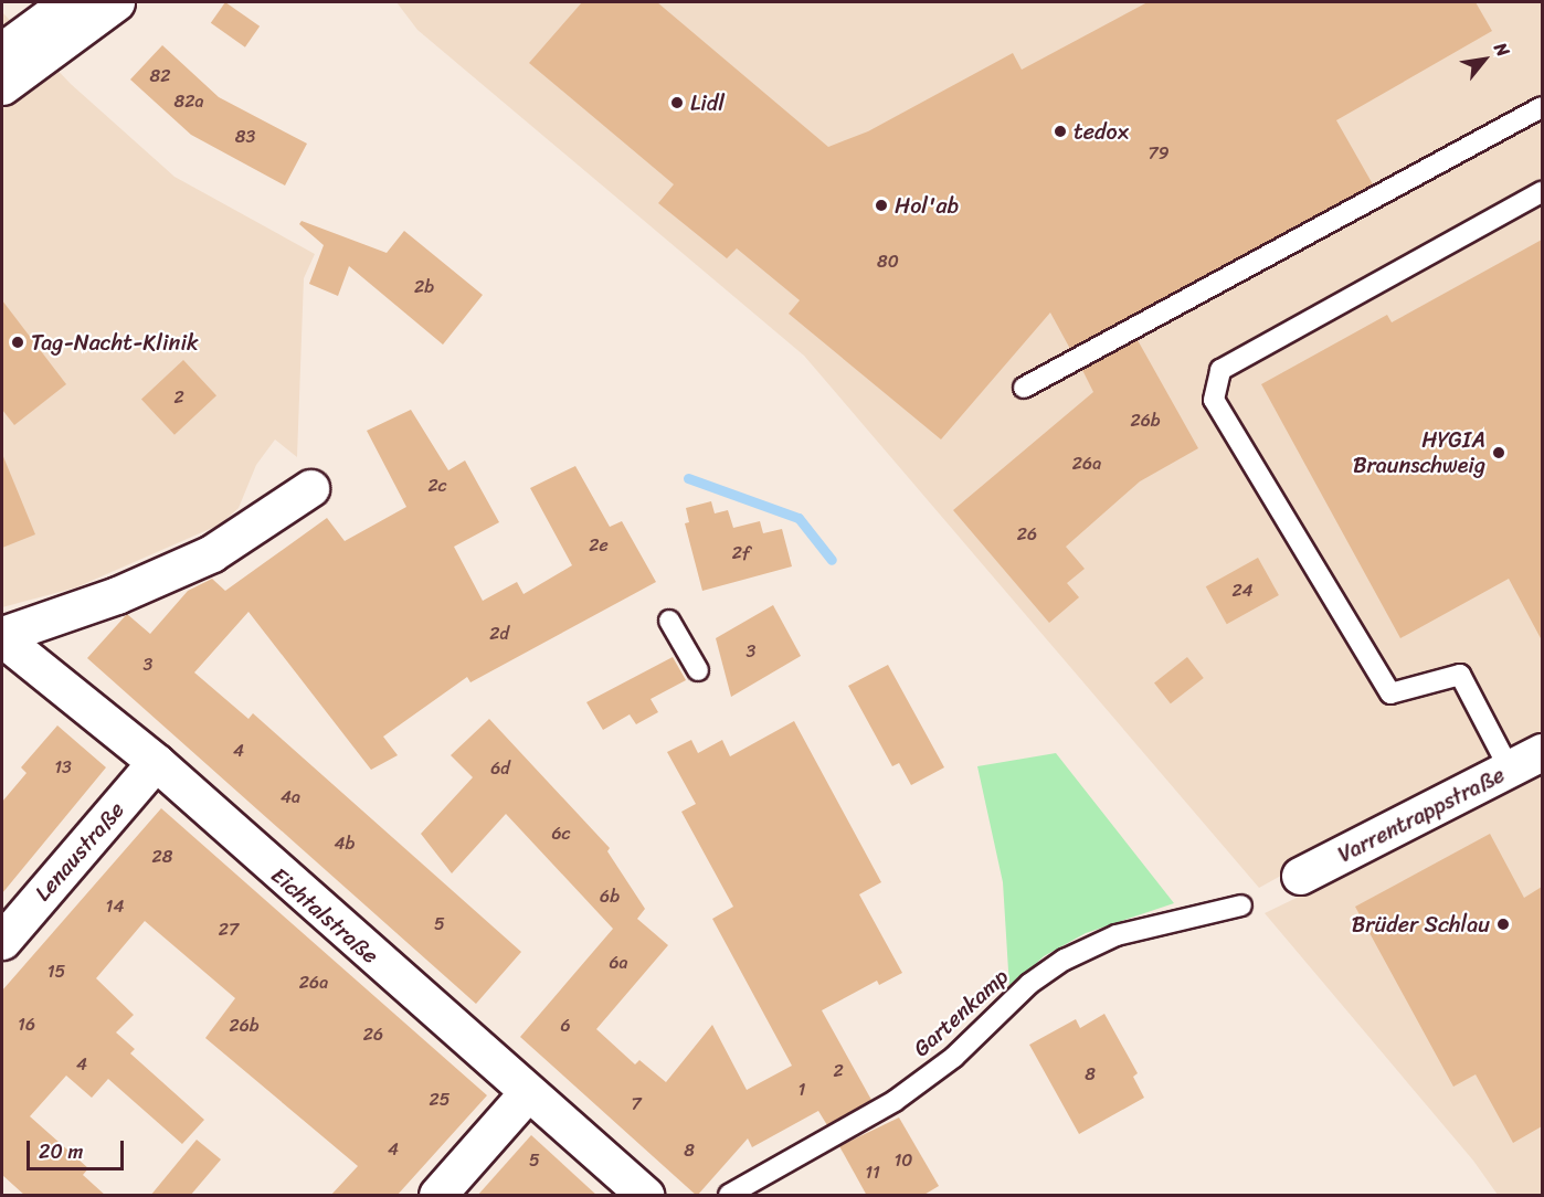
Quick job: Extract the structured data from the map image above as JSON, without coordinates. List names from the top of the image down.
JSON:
{
  "streets": {
    "street": ["Varrentrappstraße", "Lenaustraße", "Eichtalstraße"],
    "lane": ["Gartenkamp"]
  },
  "crossings": [
    ["Lenaustraße", "Eichtalstraße"]
  ],
  "places": [
    "Lidl",
    "tedox",
    "Hol'ab",
    "Tag-Nacht-Klinik",
    "HYGIA Braunschweig",
    "Brüder Schlau"
  ],
  "house_numbers": [
    "82",
    "82a",
    "83",
    "79",
    "80",
    "2b",
    "2",
    "26b",
    "26a",
    "2c",
    "26",
    "2e",
    "2f",
    "24",
    "2d",
    "3",
    "3",
    "4",
    "13",
    "6d",
    "4a",
    "6c",
    "4b",
    "28",
    "6b",
    "14",
    "5",
    "27",
    "6a",
    "15",
    "26a",
    "16",
    "26b",
    "6",
    "26",
    "4",
    "2",
    "8",
    "1",
    "25",
    "7",
    "4",
    "8",
    "5",
    "10",
    "11"
  ],
  "scale_bar": "20 m",
  "north": "top right"
}
